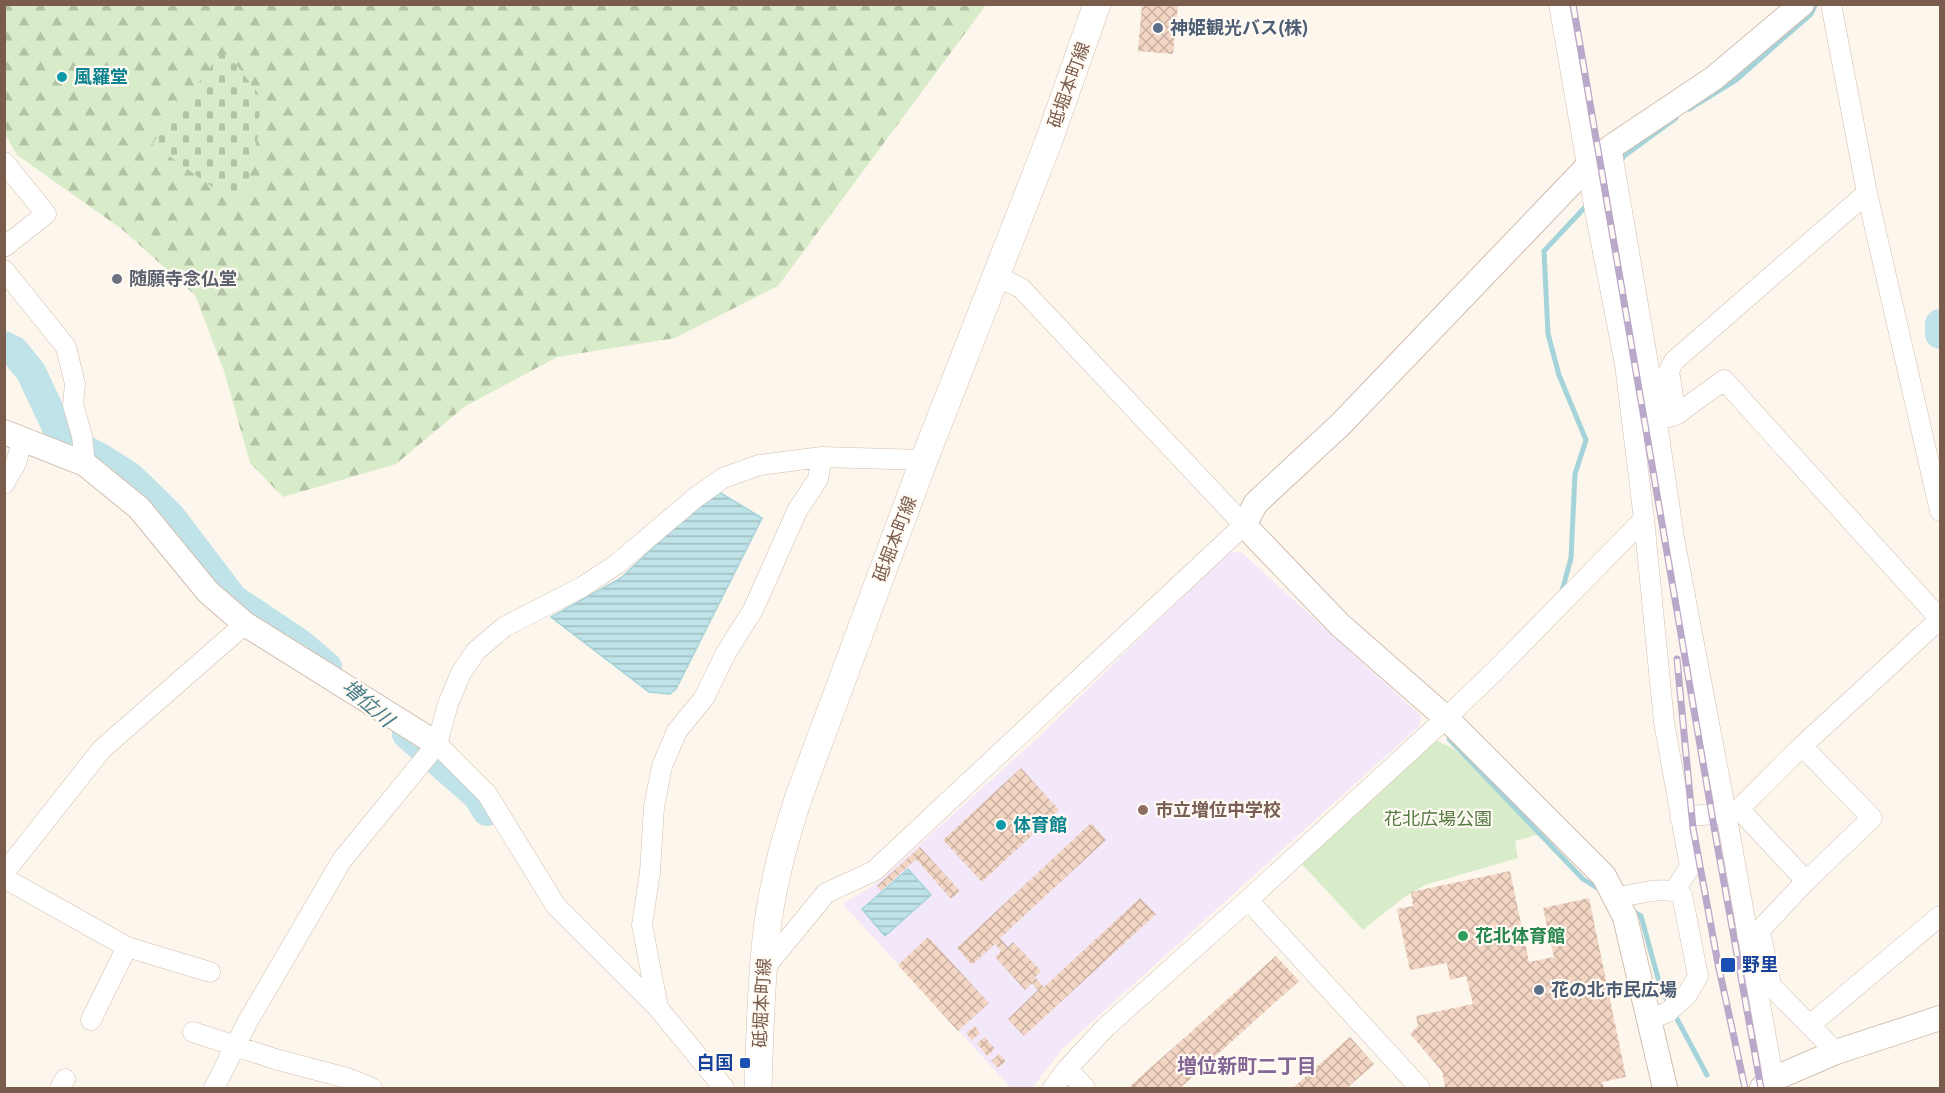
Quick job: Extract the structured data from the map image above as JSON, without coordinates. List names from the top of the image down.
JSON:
{
  "streets": {
    "main road": ["砥堀本町線"]
  },
  "districts": ["増位新町二丁目"],
  "water": ["増位川"],
  "parks": ["花北広場公園"],
  "places": {
    "other": [
      "神姫観光バス(株)",
      "風羅堂",
      "随願寺念仏堂",
      "市立増位中学校",
      "体育館",
      "花北体育館",
      "花の北市民広場"
    ],
    "transit": ["野里", "白国"]
  }
}
